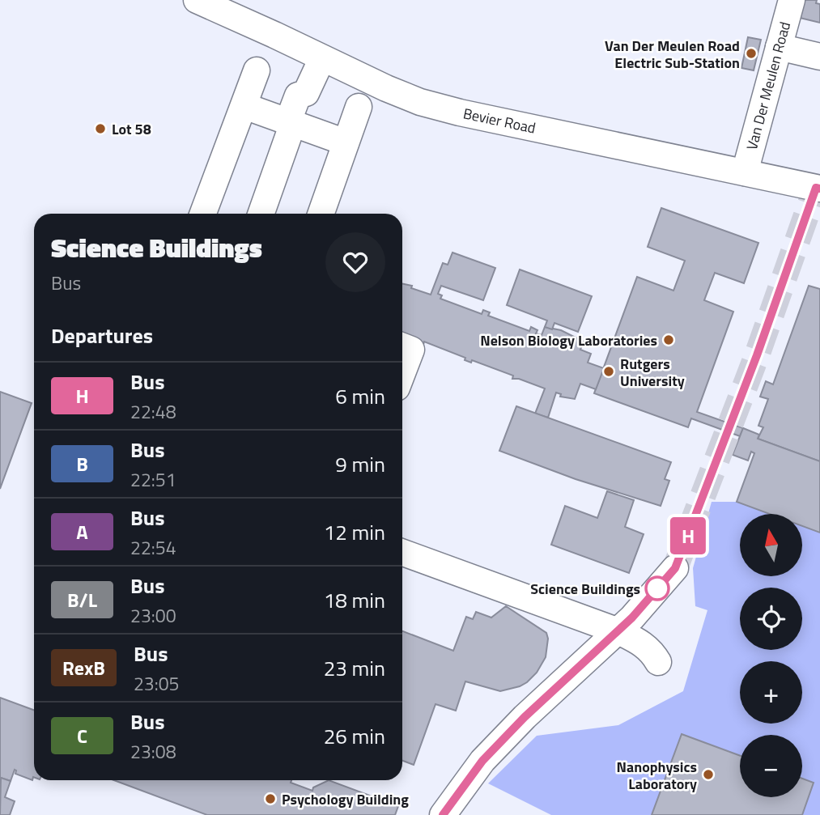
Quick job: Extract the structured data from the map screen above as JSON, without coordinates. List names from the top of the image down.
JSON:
{
  "streets": {
    "street": ["Van Der Meulen Road", "Bevier Road"]
  },
  "crossings": [
    ["Van Der Meulen Road", "Bevier Road"]
  ],
  "places": [
    "Van Der Meulen Road Electric Sub-Station",
    "Lot 58",
    "Nelson Biology Laboratories",
    "Rutgers University",
    "Science Buildings",
    "Nanophysics Laboratory",
    "Psychology Building"
  ],
  "lines": ["bus line H"],
  "north": "top",
  "page": {
    "on_map": "H",
    "heading": [
      ["Science Buildings", "Bus"],
      "Departures"
    ],
    "list": [
      {
        "mark": "H",
        "name": "Bus",
        "note": "22:48",
        "value": "6 min"
      },
      {
        "mark": "B",
        "name": "Bus",
        "note": "22:51",
        "value": "9 min"
      },
      {
        "mark": "A",
        "name": "Bus",
        "note": "22:54",
        "value": "12 min"
      },
      {
        "mark": "B/L",
        "name": "Bus",
        "note": "23:00",
        "value": "18 min"
      },
      {
        "mark": "RexB",
        "name": "Bus",
        "note": "23:05",
        "value": "23 min"
      },
      {
        "mark": "C",
        "name": "Bus",
        "note": "23:08",
        "value": "26 min"
      }
    ],
    "map_buttons": ["+", "−"]
  }
}
